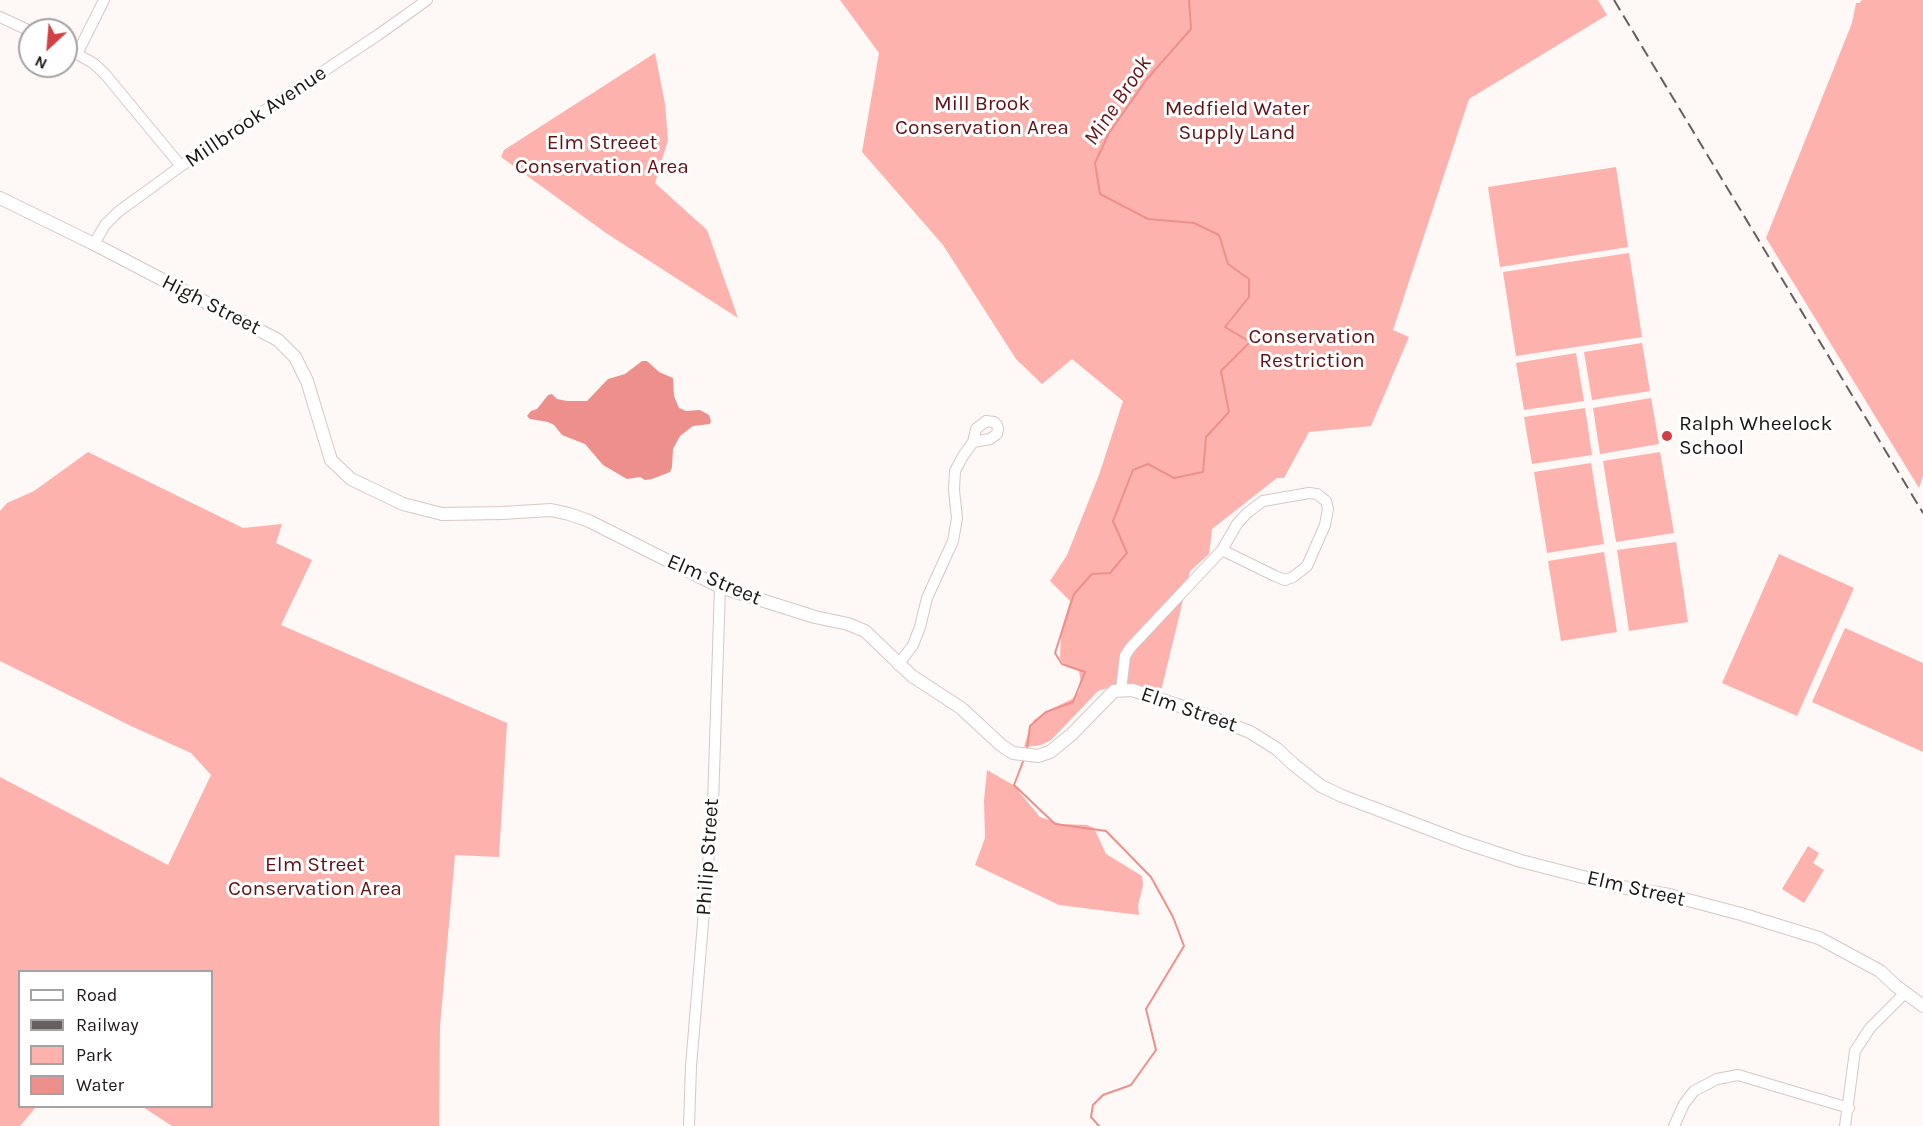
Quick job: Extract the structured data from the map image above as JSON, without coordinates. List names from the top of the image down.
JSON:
{
  "streets": {
    "street": [
      "Millbrook Avenue",
      "High Street",
      "Elm Street",
      "Philip Street"
    ]
  },
  "crossings": [
    ["Millbrook Avenue", "High Street"],
    ["High Street", "Elm Street"],
    ["Elm Street", "Philip Street"]
  ],
  "water": ["Mine Brook"],
  "parks": [
    "Mill Brook Conservation Area",
    "Medfield Water Supply Land",
    "Elm Streeet Conservation Area",
    "Conservation Restriction",
    "Elm Street Conservation Area"
  ],
  "places": ["Ralph Wheelock School"],
  "legend": [
    "Road",
    "Railway",
    "Park",
    "Water"
  ],
  "north": "bottom left"
}
